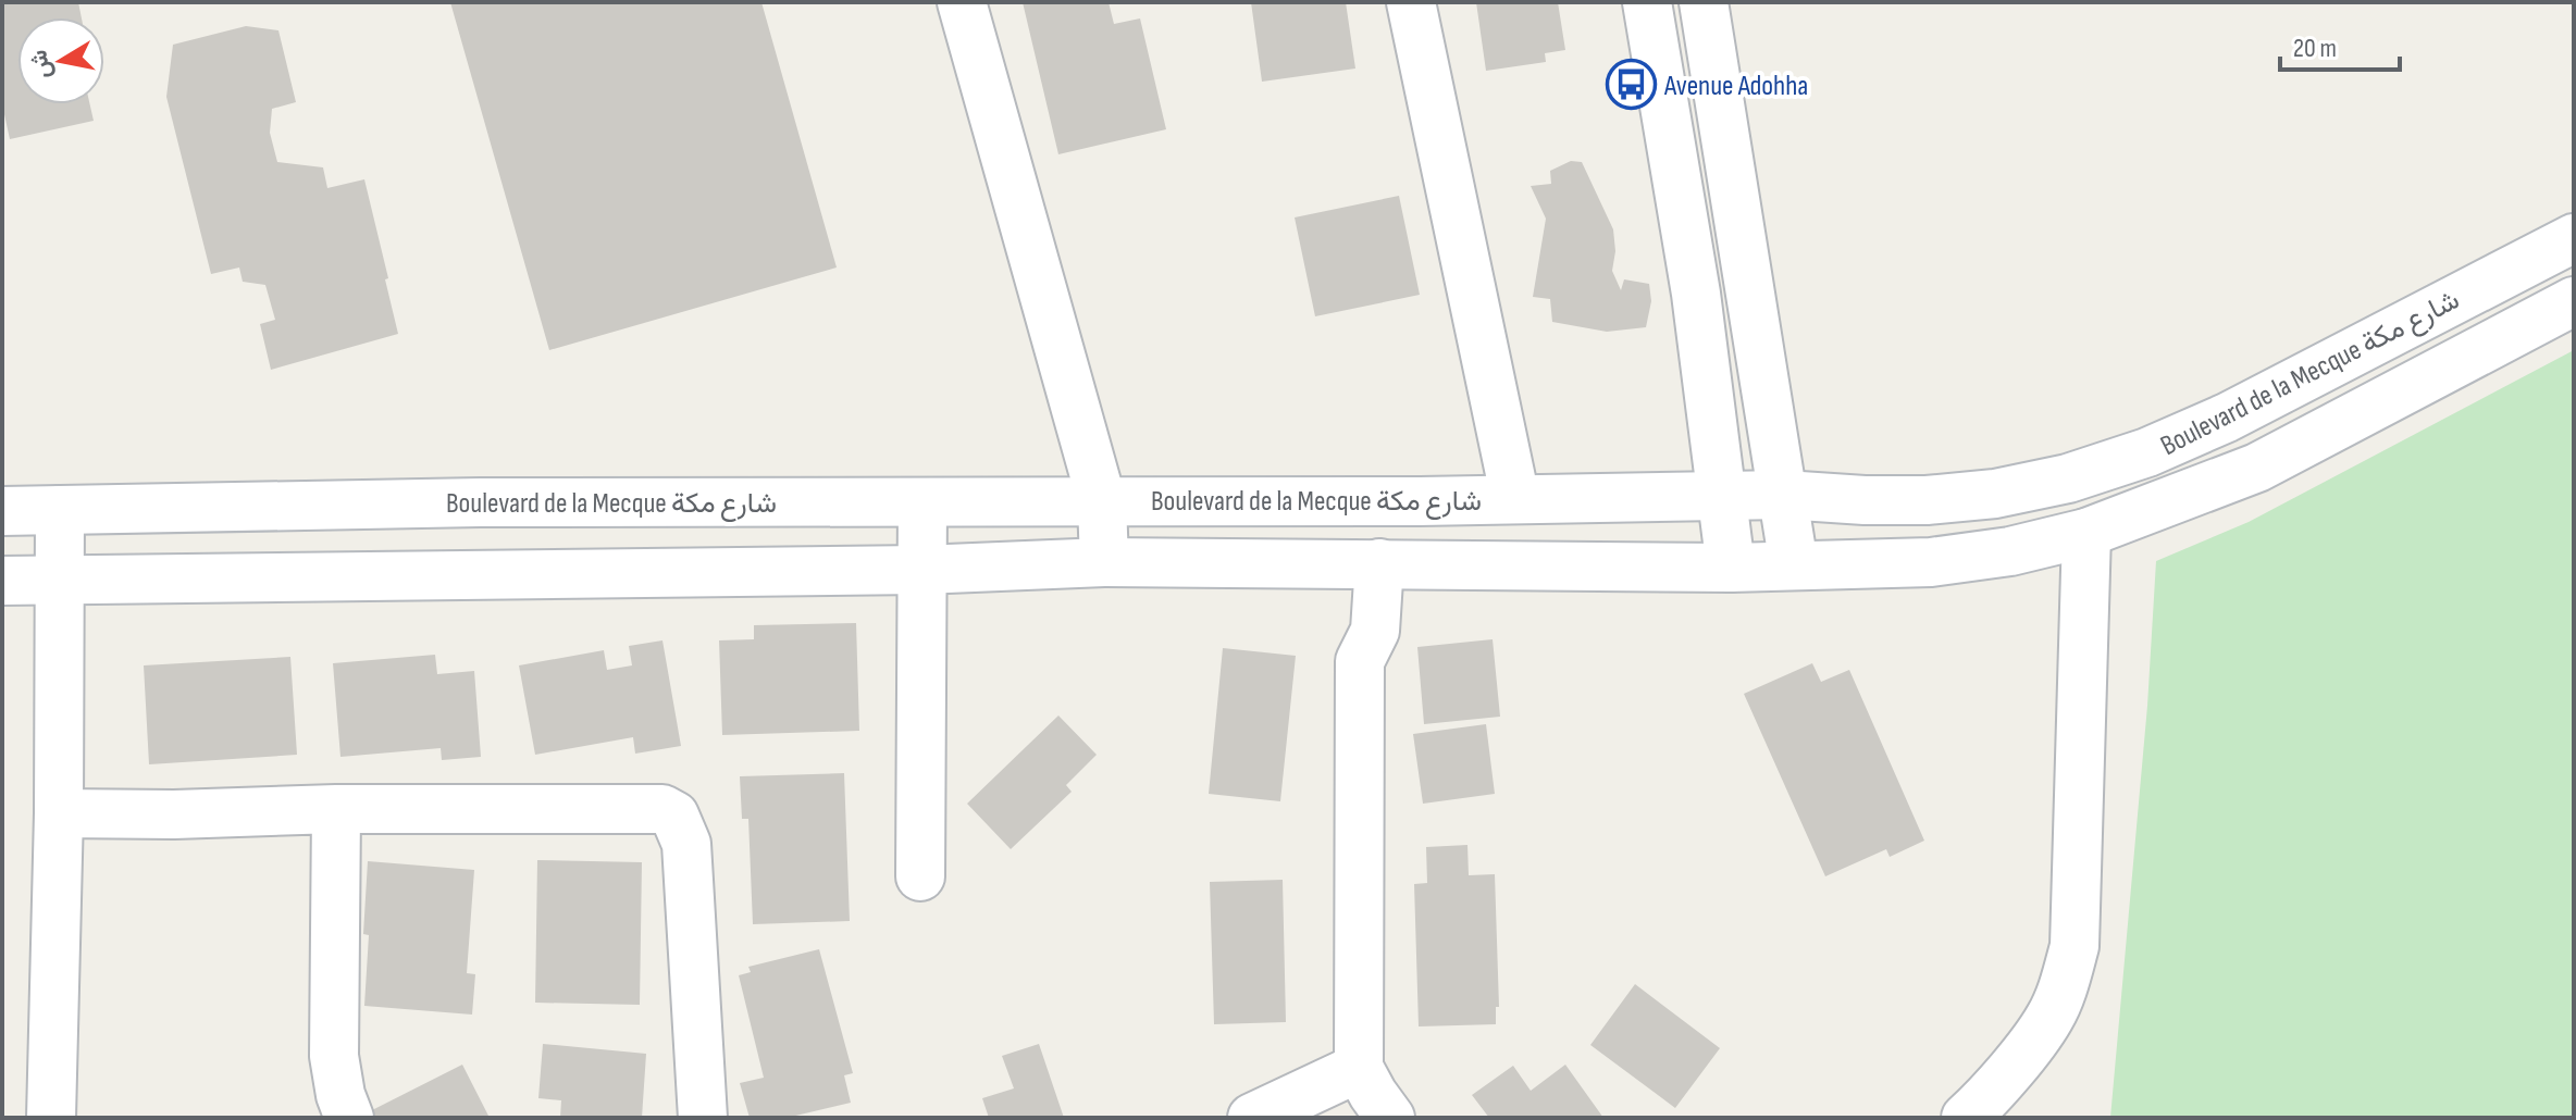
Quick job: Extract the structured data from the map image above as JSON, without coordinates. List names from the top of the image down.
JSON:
{
  "streets": {
    "street": ["Boulevard de la Mecque شارع مكة"]
  },
  "places": {
    "bus stop": ["Avenue Adohha"]
  },
  "scale_bar": "20 m",
  "north": "left"
}
